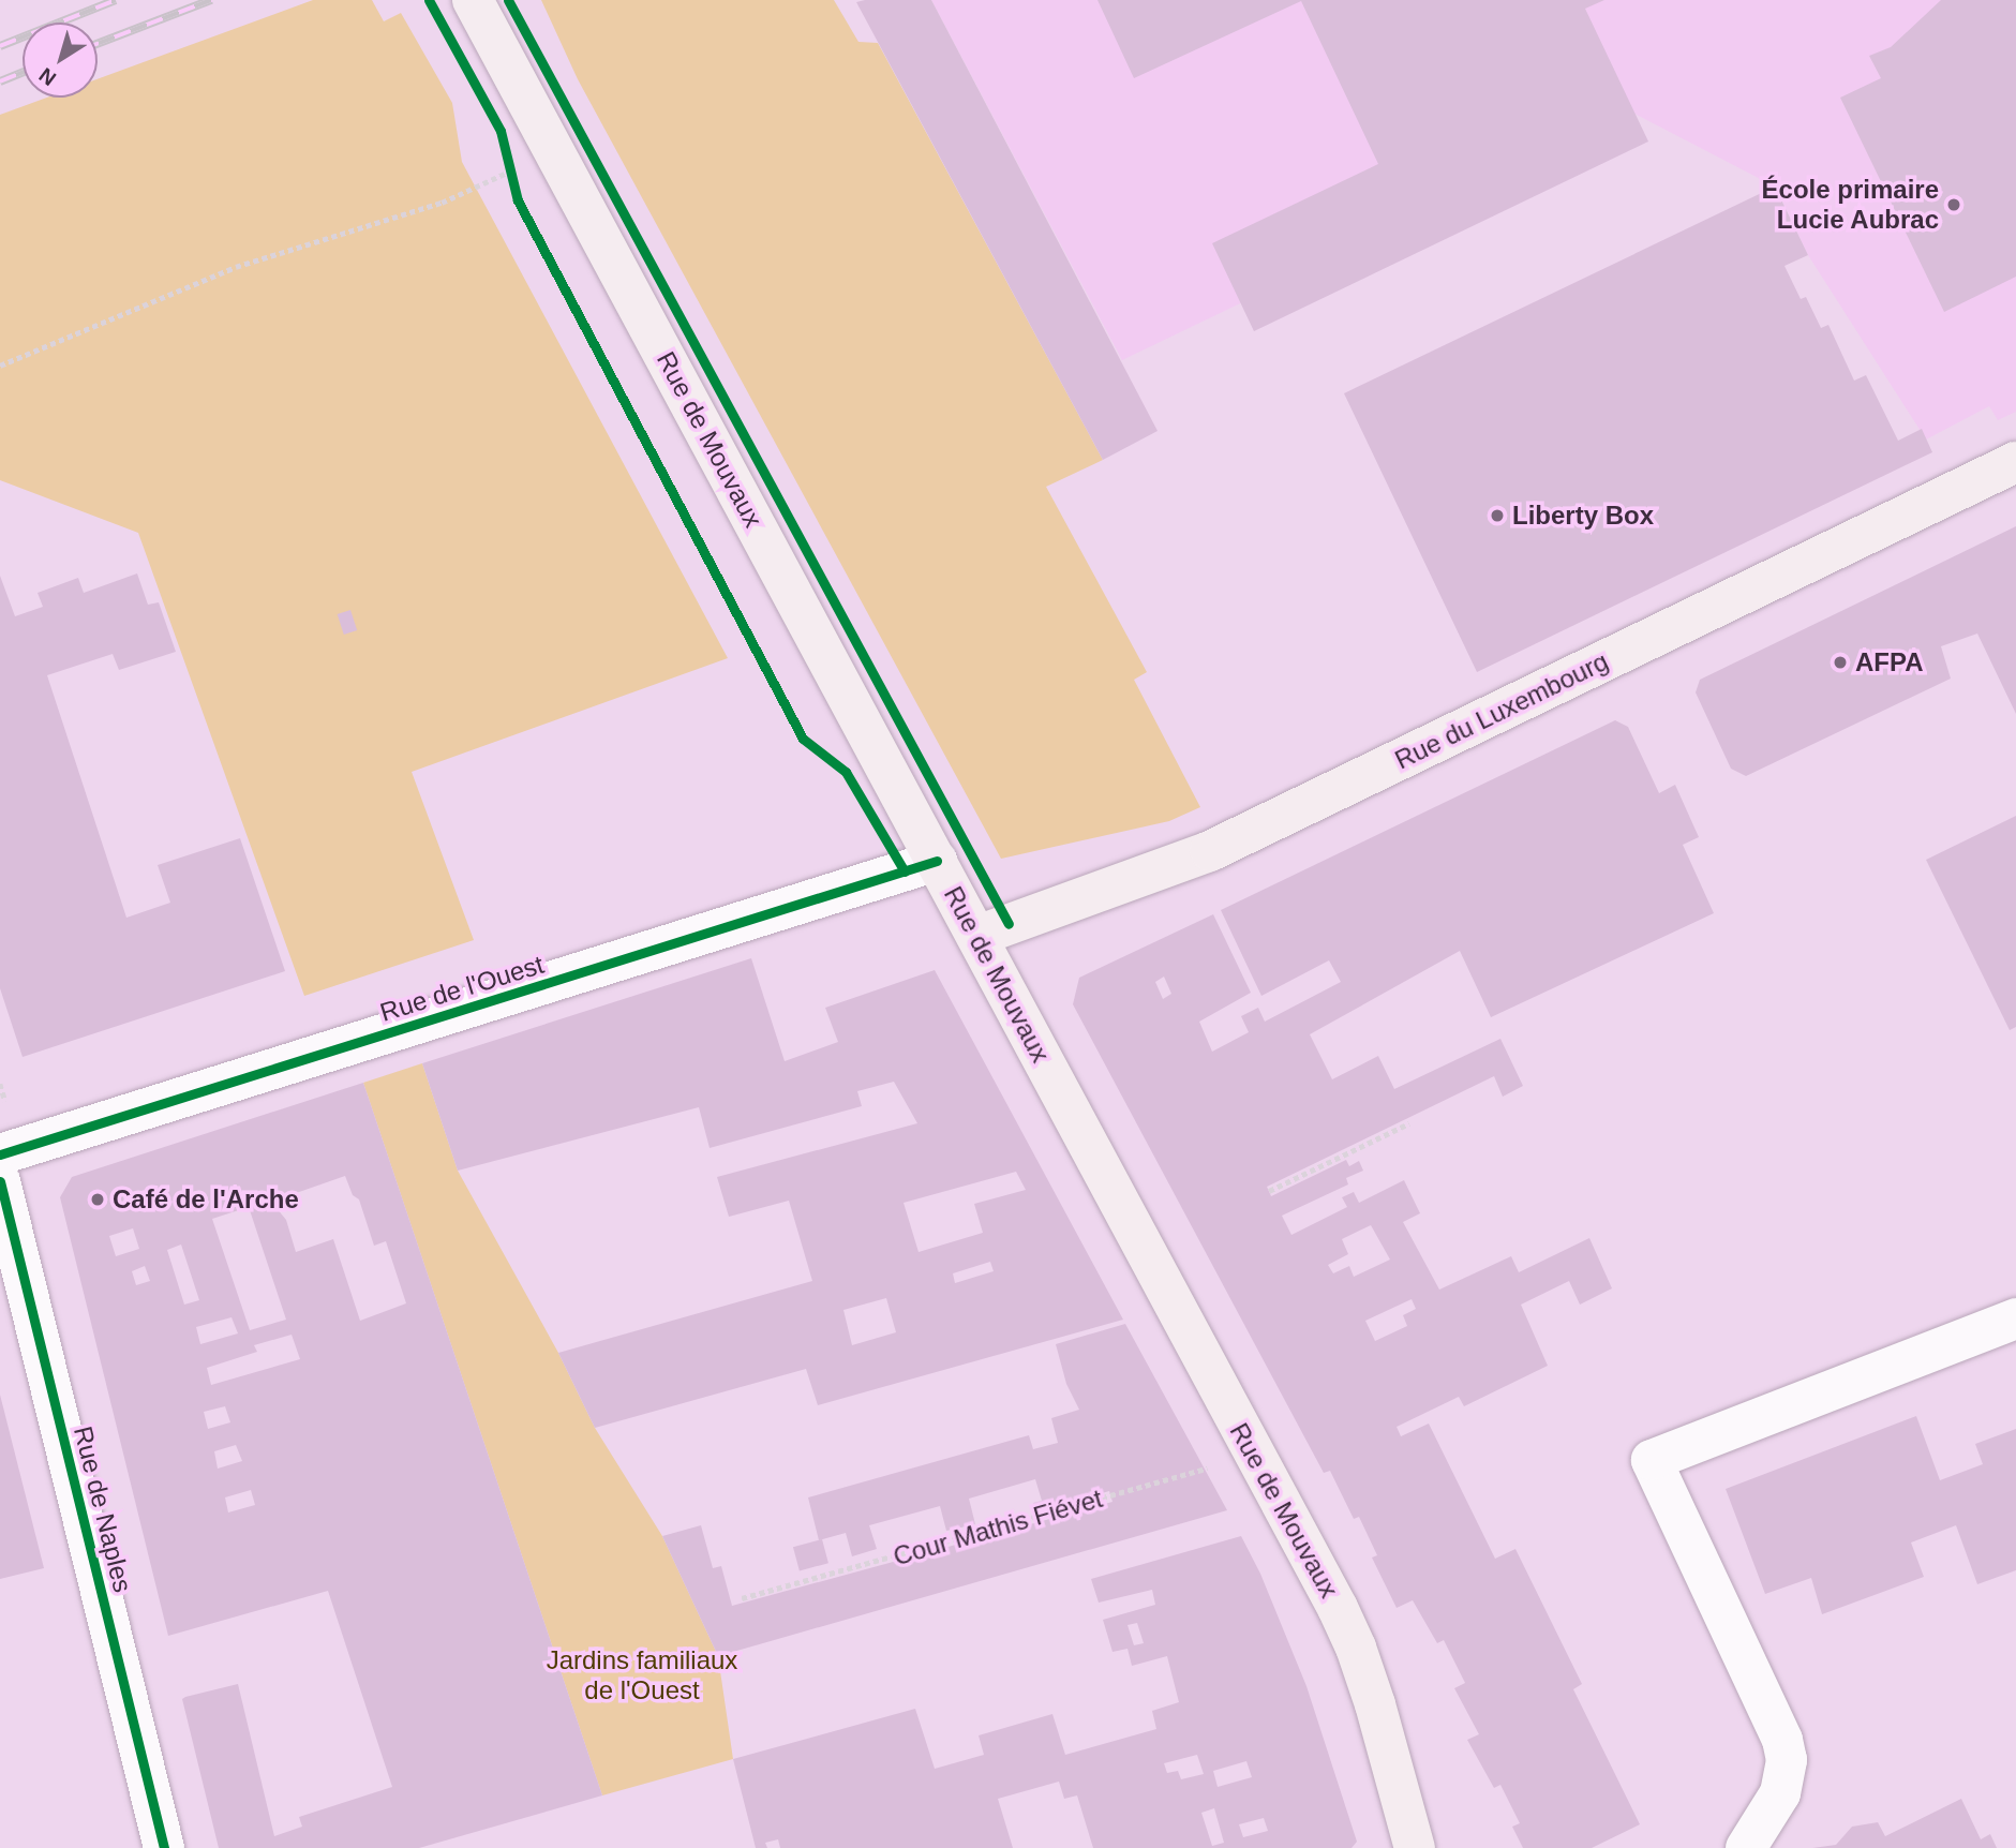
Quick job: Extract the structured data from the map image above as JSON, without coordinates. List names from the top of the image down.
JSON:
{
  "streets": {
    "main road": ["Rue de Mouvaux", "Rue du Luxembourg"],
    "street": ["Rue de l'Ouest", "Rue de Naples"],
    "path": ["Cour Mathis Fiévet"]
  },
  "crossings": [
    ["Rue de Mouvaux", "Rue du Luxembourg"],
    ["Rue de Mouvaux", "Rue de l'Ouest"],
    ["Rue de Mouvaux", "Cour Mathis Fiévet"]
  ],
  "parks": ["Jardins familiaux de l'Ouest"],
  "places": [
    "École primaire Lucie Aubrac",
    "Liberty Box",
    "AFPA",
    "Café de l'Arche"
  ],
  "north": "bottom left"
}
